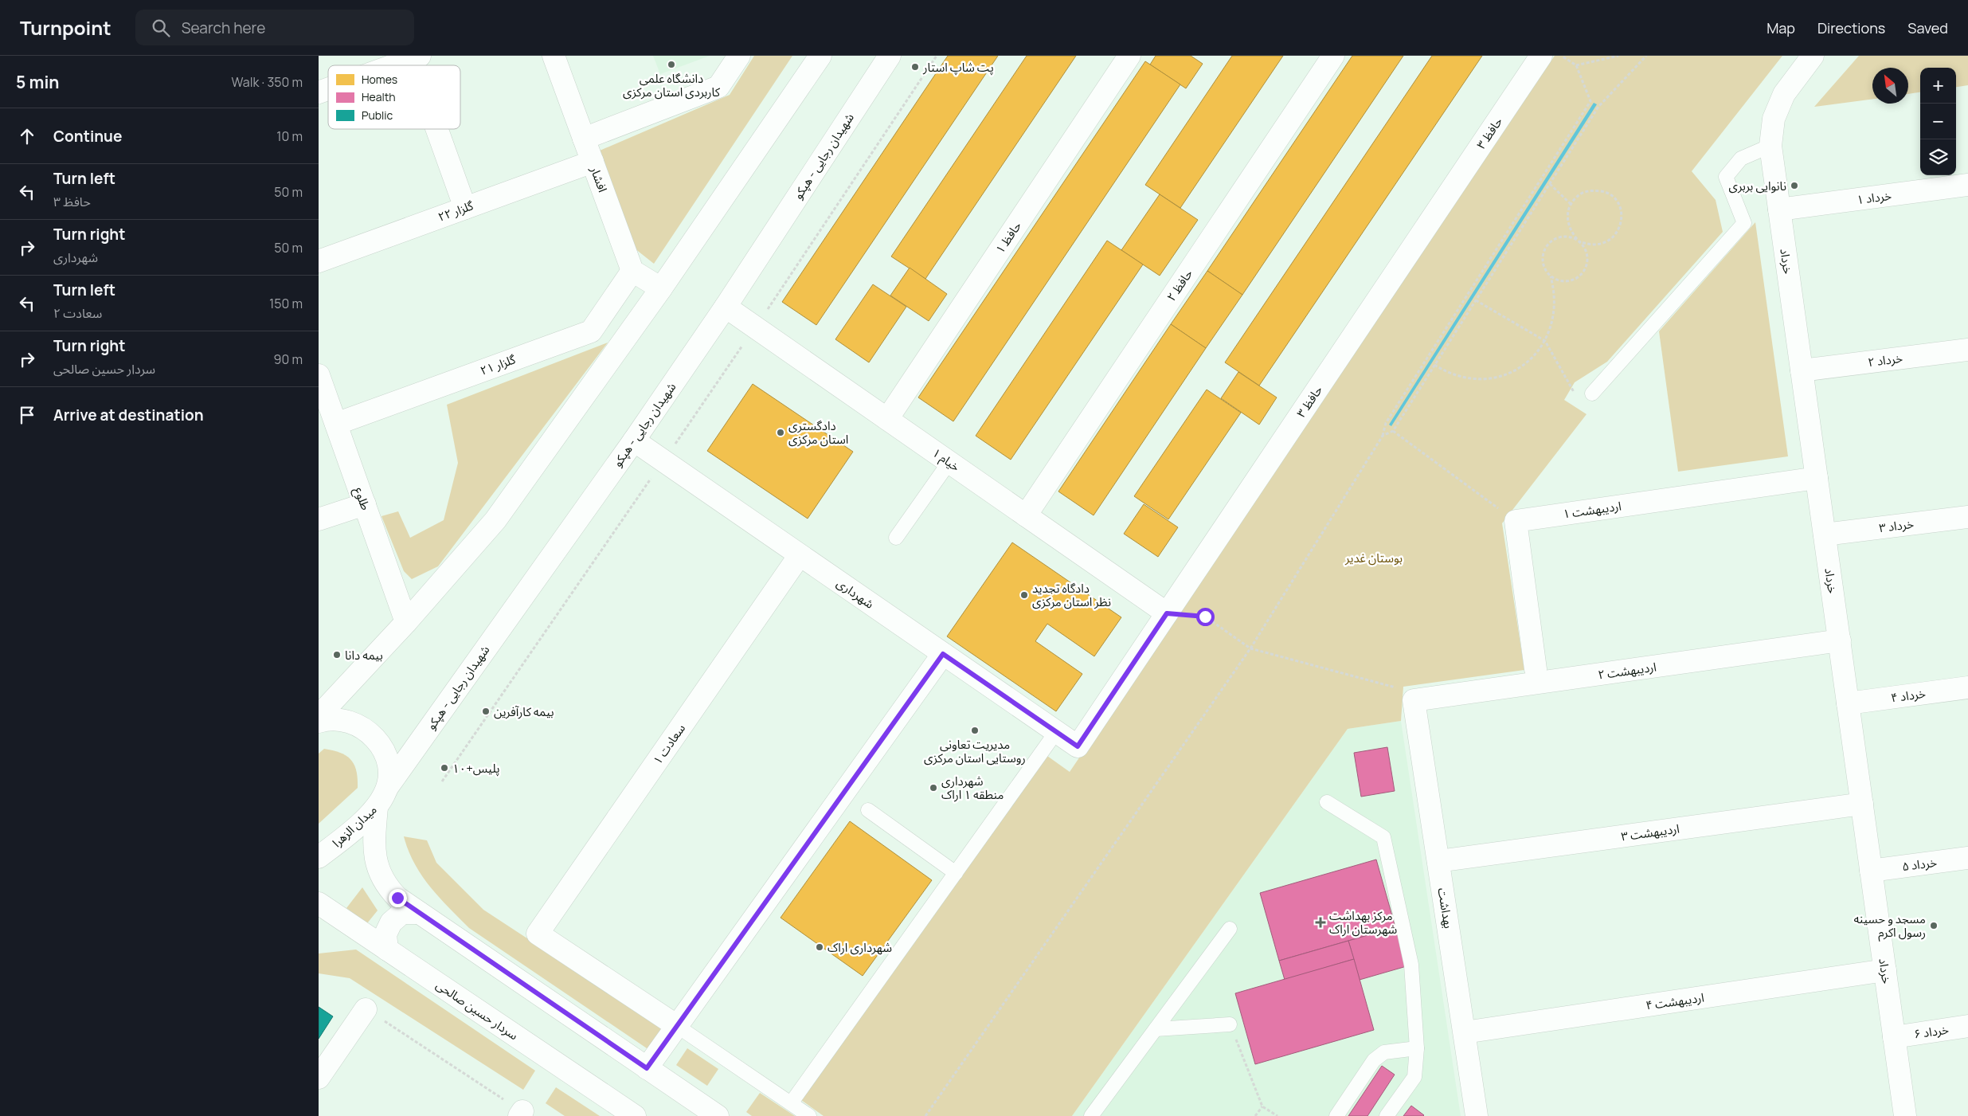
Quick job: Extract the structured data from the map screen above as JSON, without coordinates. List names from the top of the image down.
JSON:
{
  "streets": {
    "street": [
      "حافظ ۳",
      "شهیدان رجایی - هپکو",
      "افشار",
      "خرداد ۱",
      "گلزار ۲۲",
      "حافظ ۱",
      "خرداد",
      "حافظ ۲",
      "خرداد ۲",
      "گلزار ۲۱",
      "خیام ۱",
      "طلوع",
      "اردیبهشت ۱",
      "خرداد ۳",
      "شهرداری",
      "اردیبهشت ۲",
      "خرداد ۴",
      "سعادت ۱",
      "میدان الزهرا",
      "اردیبهشت ۳",
      "خرداد ۵",
      "بهداشت",
      "اردیبهشت ۴",
      "سردار حسین صالحی",
      "خرداد ۶"
    ]
  },
  "crossings": [
    ["حافظ ۳", "خیام ۱"],
    ["حافظ ۳", "شهرداری"],
    ["شهیدان رجایی - هپکو", "خیام ۱"],
    ["شهیدان رجایی - هپکو", "شهرداری"],
    ["شهیدان رجایی - هپکو", "میدان الزهرا"],
    ["افشار", "گلزار ۲۲"],
    ["افشار", "گلزار ۲۱"],
    ["خرداد ۱", "خرداد"],
    ["حافظ ۱", "خیام ۱"],
    ["خرداد", "خرداد ۲"],
    ["خرداد", "اردیبهشت ۱"],
    ["خرداد", "خرداد ۳"],
    ["خرداد", "اردیبهشت ۲"],
    ["خرداد", "خرداد ۴"],
    ["خرداد", "اردیبهشت ۳"],
    ["خرداد", "خرداد ۵"],
    ["خرداد", "اردیبهشت ۴"],
    ["خرداد", "خرداد ۶"],
    ["حافظ ۲", "خیام ۱"],
    ["گلزار ۲۱", "طلوع"],
    ["شهرداری", "سعادت ۱"],
    ["اردیبهشت ۲", "بهداشت"],
    ["اردیبهشت ۳", "بهداشت"],
    ["بهداشت", "اردیبهشت ۴"]
  ],
  "parks": ["بوستان غدیر"],
  "places": {
    "other": [
      "دانشگاه علمی کاربردی استان مرکزی",
      "پت شاپ استار",
      "نانوایی بربری",
      "دادگستری استان مرکزی",
      "دادگاه تجدید نظر استان مرکزی",
      "بیمه دانا",
      "بیمه کارآفرین",
      "مدیریت تعاونی روستایی استان مرکزی",
      "پلیس+۱۰",
      "شهرداری منطقه ۱ اراک",
      "مسجد و حسینه رسول اکرم",
      "شهرداری اراک"
    ],
    "health": ["مرکز بهداشت شهرستان اراک"]
  },
  "legend": ["Homes", "Health", "Public"],
  "north": "top left",
  "page": {
    "header": "Turnpoint",
    "search": "Search here",
    "nav": ["Map", "Directions", "Saved"],
    "heading": ["5 min", "Walk · 350 m"],
    "map_buttons": ["+", "−"],
    "list": [
      ["Continue", "10 m"],
      ["Turn left", "حافظ ۳", "50 m"],
      ["Turn right", "شهرداری", "50 m"],
      ["Turn left", "سعادت ۲", "150 m"],
      ["Turn right", "سردار حسین صالحی", "90 m"],
      "Arrive at destination"
    ]
  }
}
